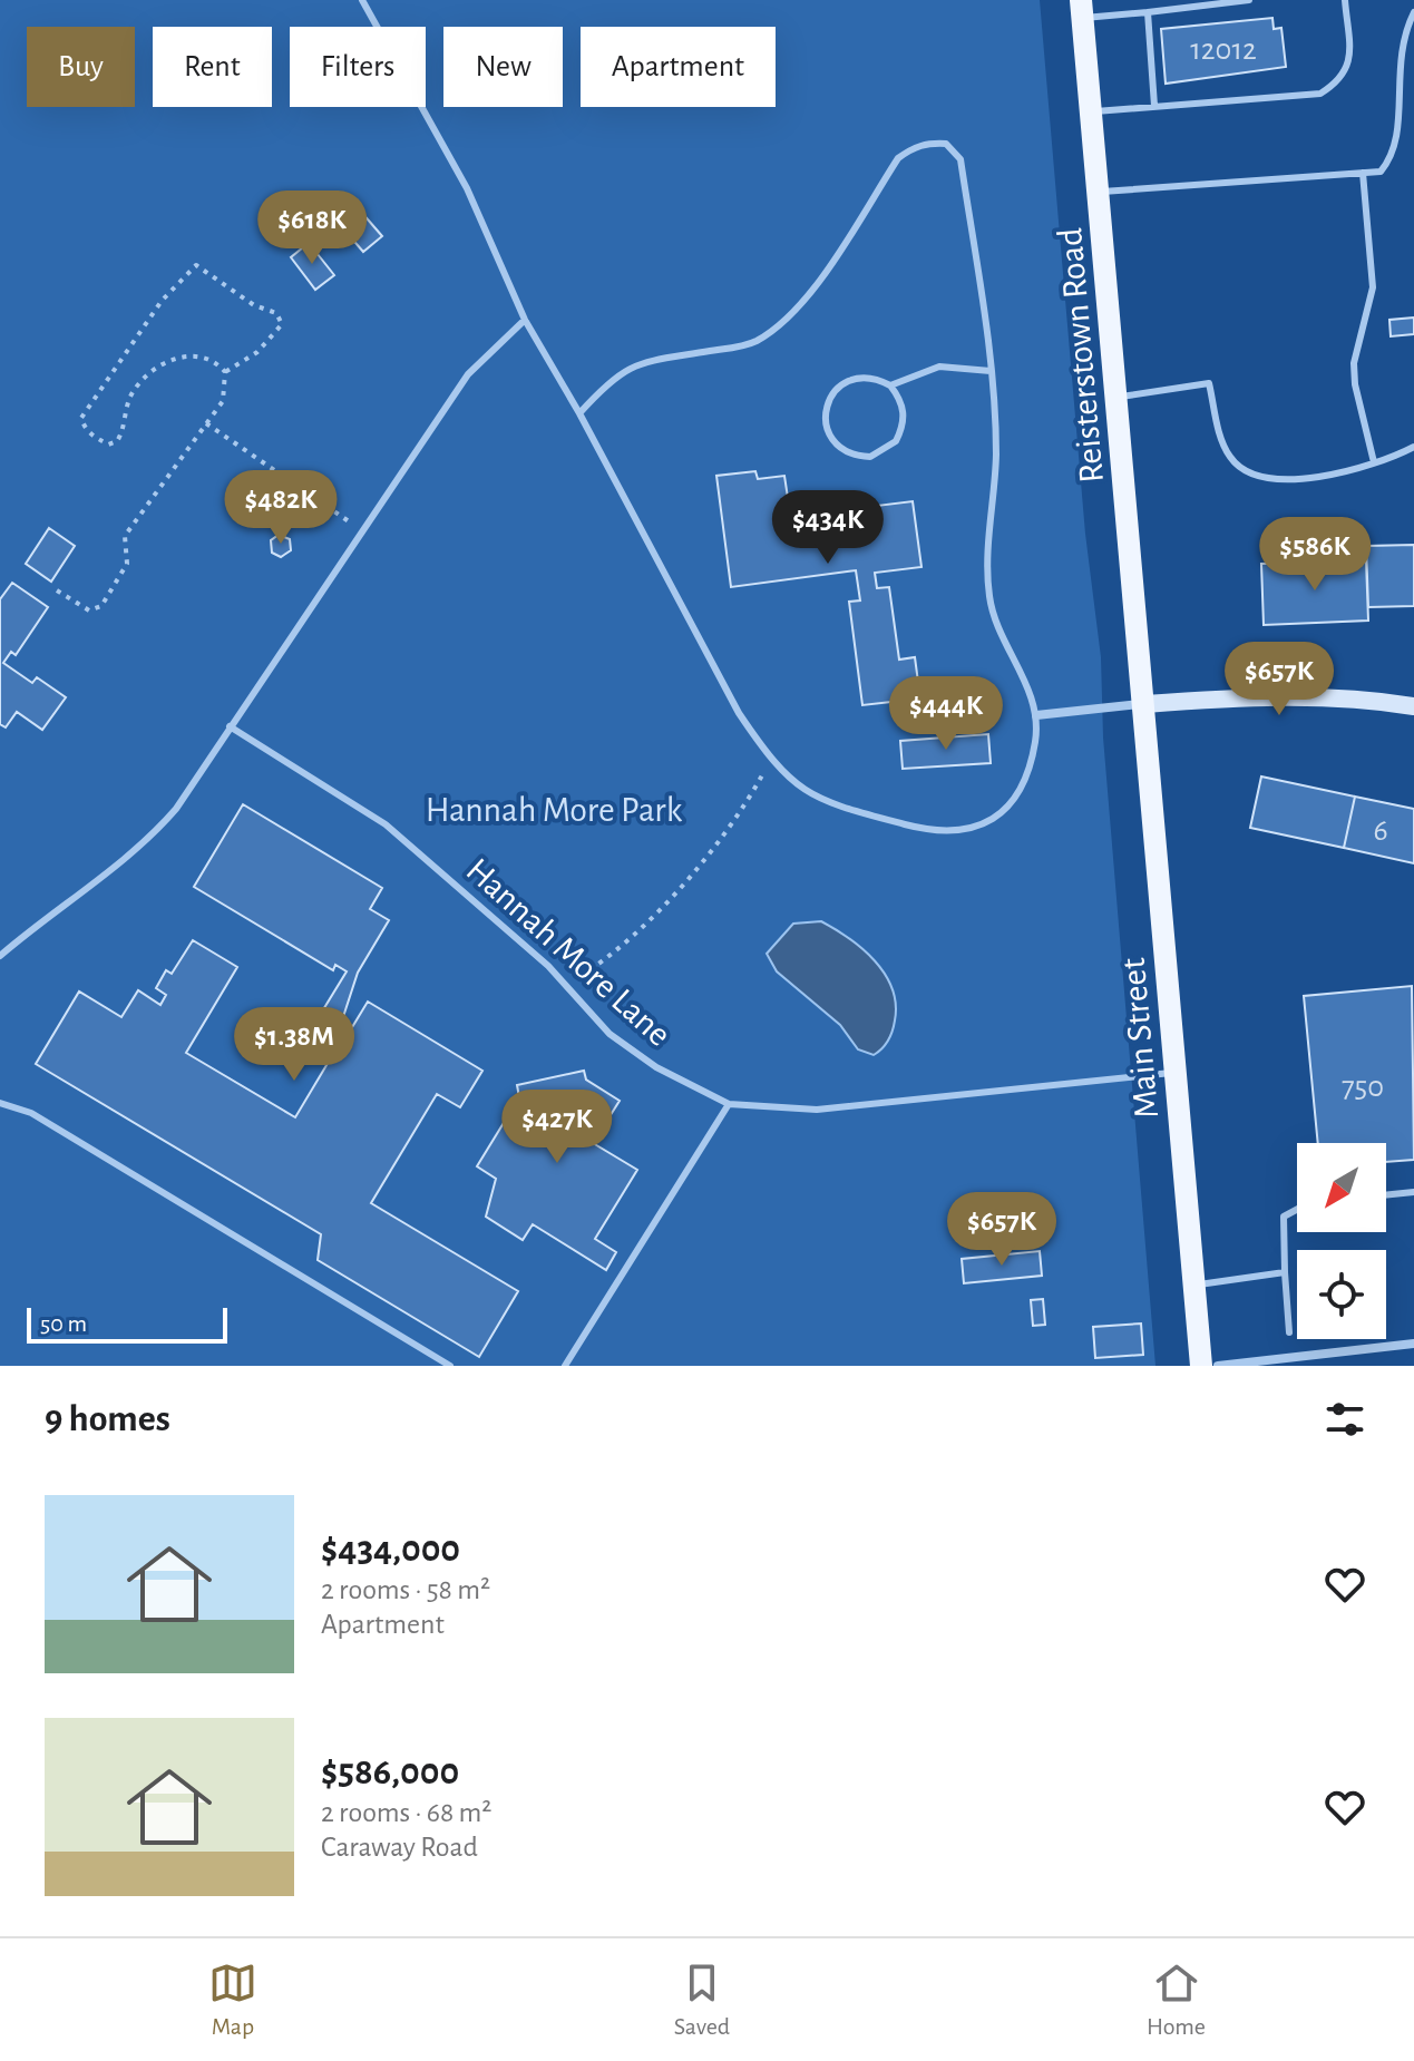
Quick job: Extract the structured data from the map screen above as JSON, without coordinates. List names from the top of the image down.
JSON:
{
  "streets": {
    "main road": ["Reisterstown Road", "Main Street"],
    "lane": ["Hannah More Lane"]
  },
  "crossings": [
    ["Reisterstown Road", "Main Street"],
    ["Hannah More Lane", "Main Street"]
  ],
  "parks": ["Hannah More Park"],
  "house_numbers": ["12012", "6", "750"],
  "scale_bar": "50 m",
  "north": "bottom left",
  "page": {
    "chip": [
      "Buy",
      "Rent",
      "Filters",
      "New",
      "Apartment"
    ],
    "price": [
      "$618K",
      "$482K",
      "$434K",
      "$586K",
      "$657K",
      "$444K",
      "$1.38M",
      "$427K",
      "$657K"
    ],
    "scale": "50 m",
    "heading": "9 homes",
    "list": [
      {
        "name": "$434,000",
        "note": "2 rooms · 58 m² · Apartment"
      },
      {
        "name": "$586,000",
        "note": "2 rooms · 68 m² · Caraway Road"
      }
    ],
    "tabs": ["Map", "Saved", "Home"]
  }
}
